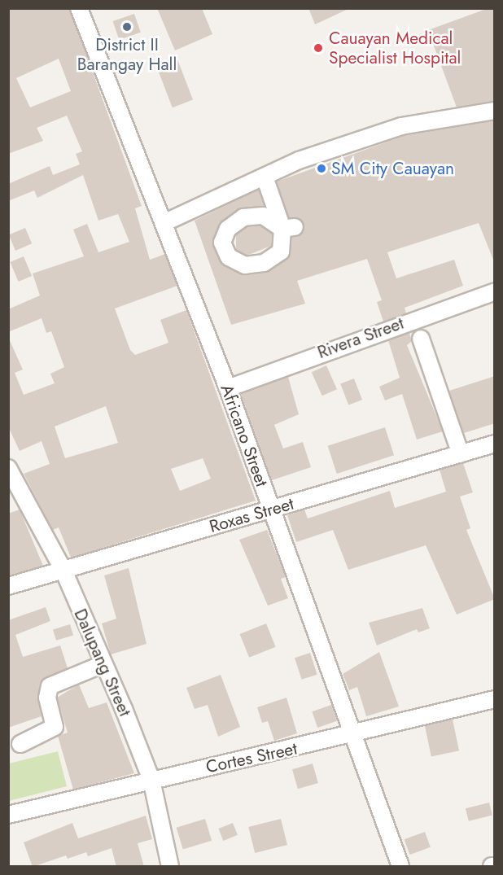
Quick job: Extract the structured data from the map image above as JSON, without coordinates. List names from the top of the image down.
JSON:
{
  "streets": {
    "street": [
      "Rivera Street",
      "Africano Street",
      "Roxas Street",
      "Dalupang Street",
      "Cortes Street"
    ]
  },
  "crossings": [
    ["Rivera Street", "Africano Street"],
    ["Africano Street", "Roxas Street"],
    ["Africano Street", "Cortes Street"],
    ["Roxas Street", "Dalupang Street"],
    ["Dalupang Street", "Cortes Street"]
  ],
  "places": ["District II Barangay Hall", "Cauayan Medical Specialist Hospital", "SM City Cauayan"]
}
